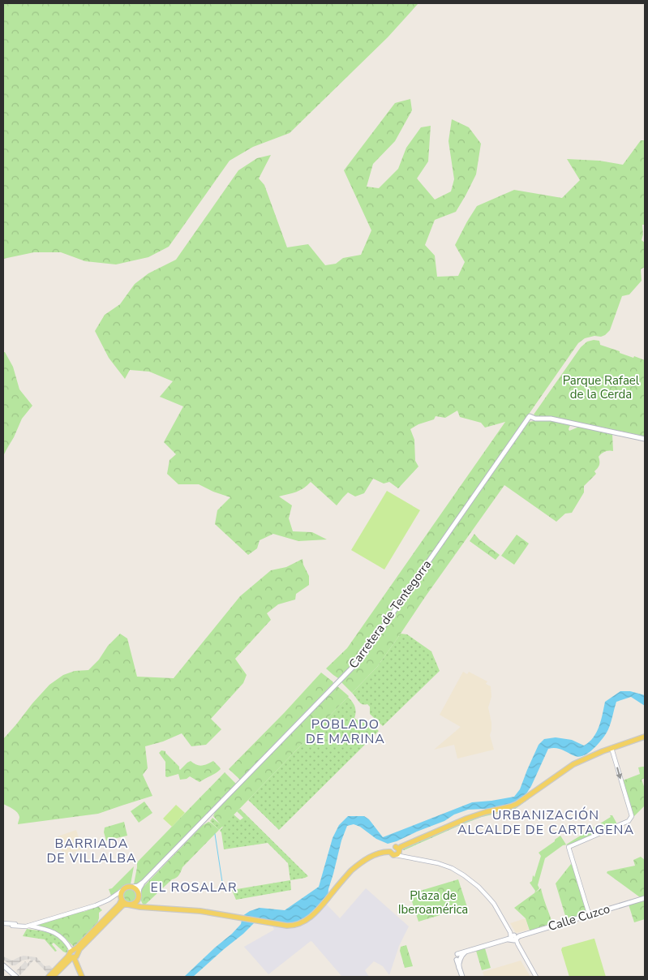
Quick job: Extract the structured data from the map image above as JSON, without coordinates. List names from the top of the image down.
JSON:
{
  "streets": {
    "main road": ["Carretera de Tentegorra", "Calle Cuzco"]
  },
  "districts": [
    "POBLADO DE MARINA",
    "URBANIZACIÓN ALCALDE DE CARTAGENA",
    "BARRIADA DE VILLALBA",
    "EL ROSALAR"
  ],
  "parks": ["Parque Rafael de la Cerda", "Plaza de Iberoamérica"]
}
